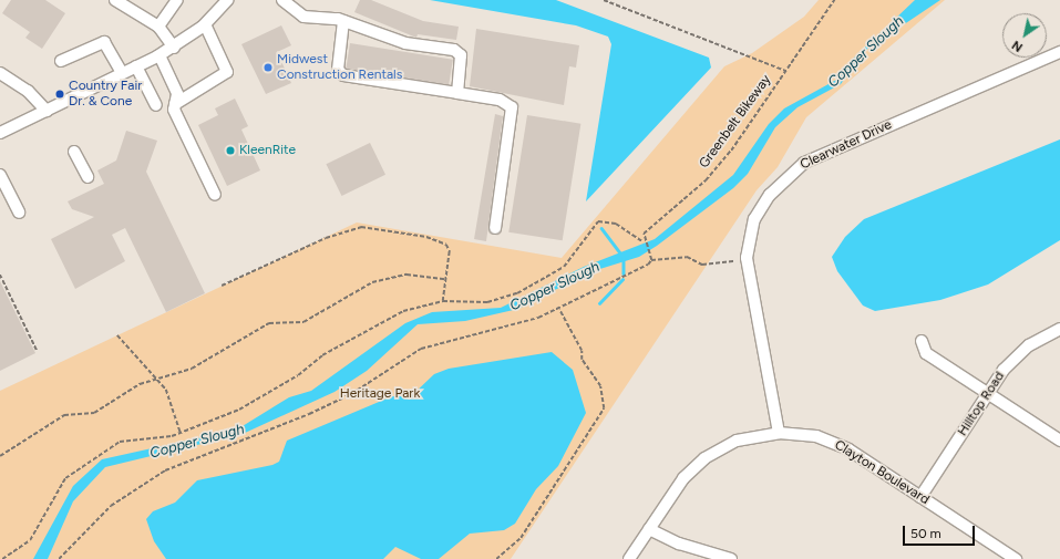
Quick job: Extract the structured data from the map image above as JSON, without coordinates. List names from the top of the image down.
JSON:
{
  "streets": {
    "street": ["Clearwater Drive", "Hilltop Road", "Clayton Boulevard"],
    "path": ["Greenbelt Bikeway"]
  },
  "crossings": [
    ["Clearwater Drive", "Clayton Boulevard"],
    ["Hilltop Road", "Clayton Boulevard"]
  ],
  "water": ["Copper Slough"],
  "parks": ["Heritage Park"],
  "places": ["Midwest Construction Rentals", "Country Fair Dr. & Cone", "KleenRite"],
  "scale_bar": "50 m",
  "north": "bottom left"
}
